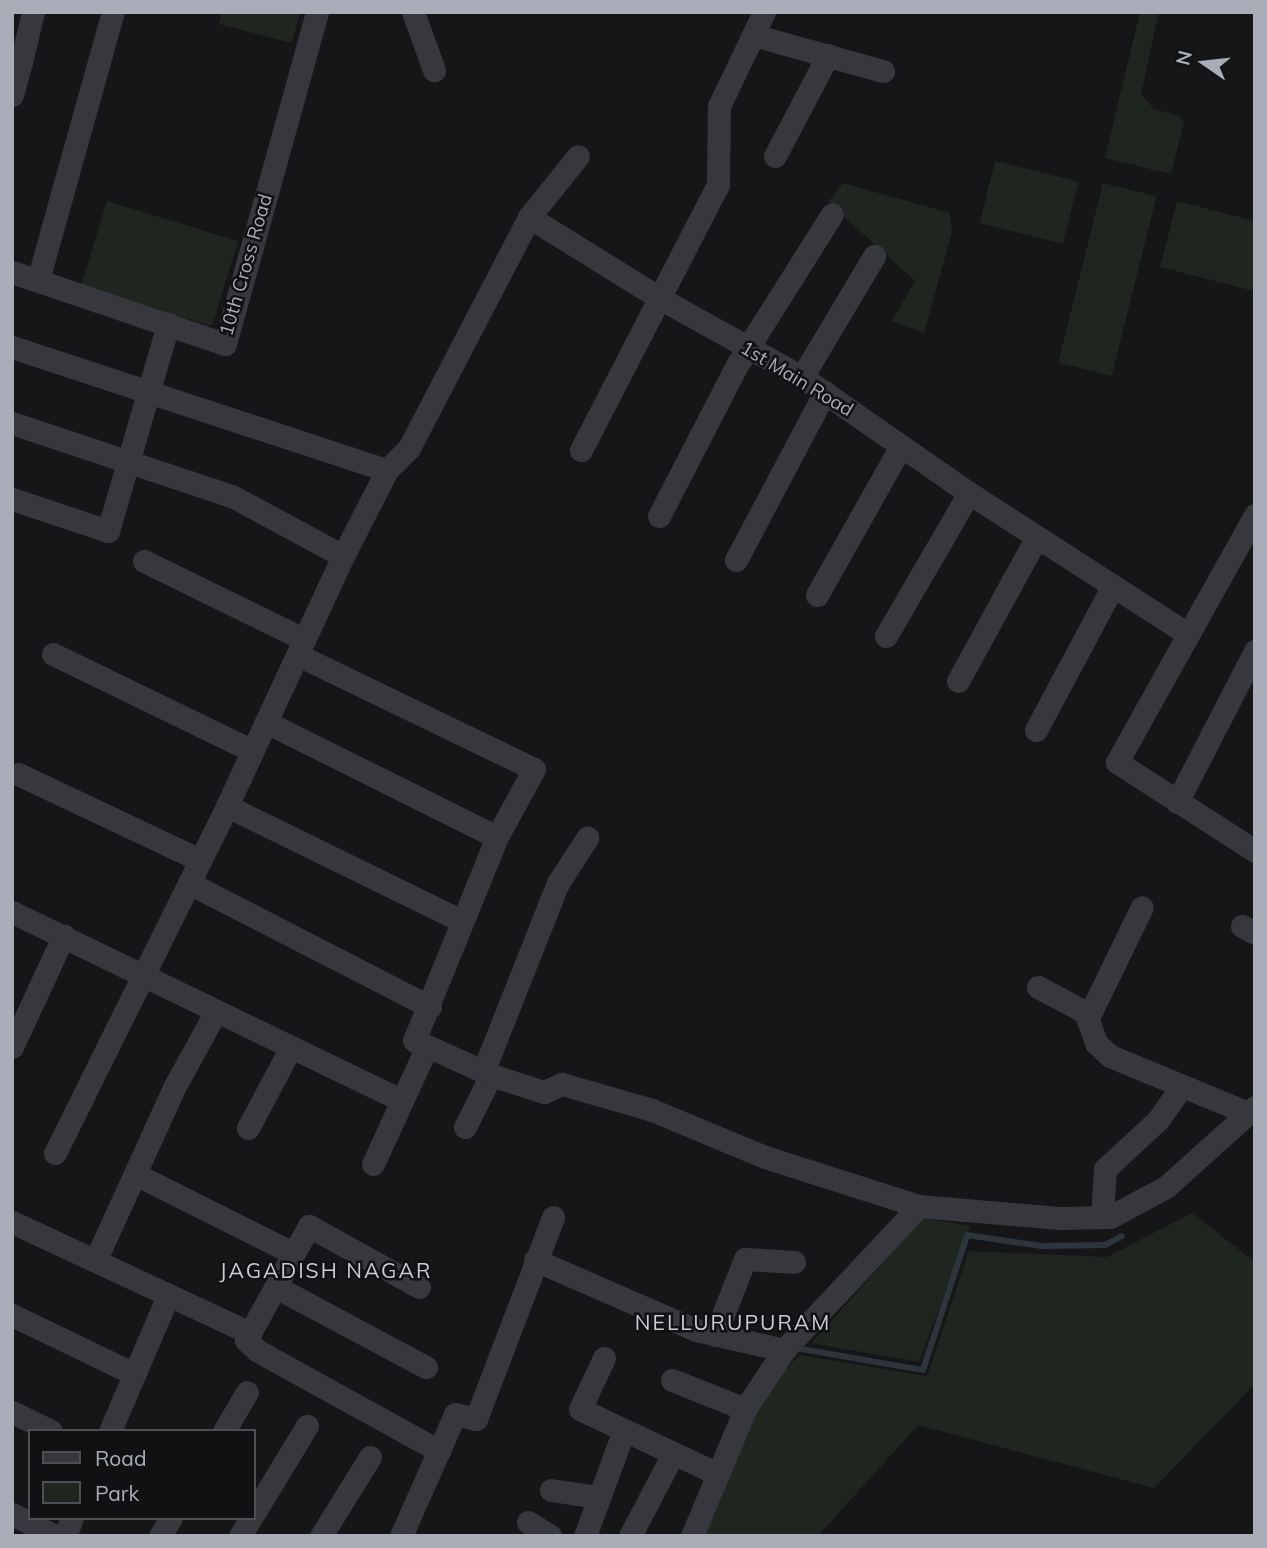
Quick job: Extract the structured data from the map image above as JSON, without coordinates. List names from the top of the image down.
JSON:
{
  "streets": {
    "street": ["10th Cross Road", "1st Main Road"]
  },
  "districts": ["JAGADISH NAGAR", "NELLURUPURAM"],
  "legend": ["Road", "Park"],
  "north": "left"
}
